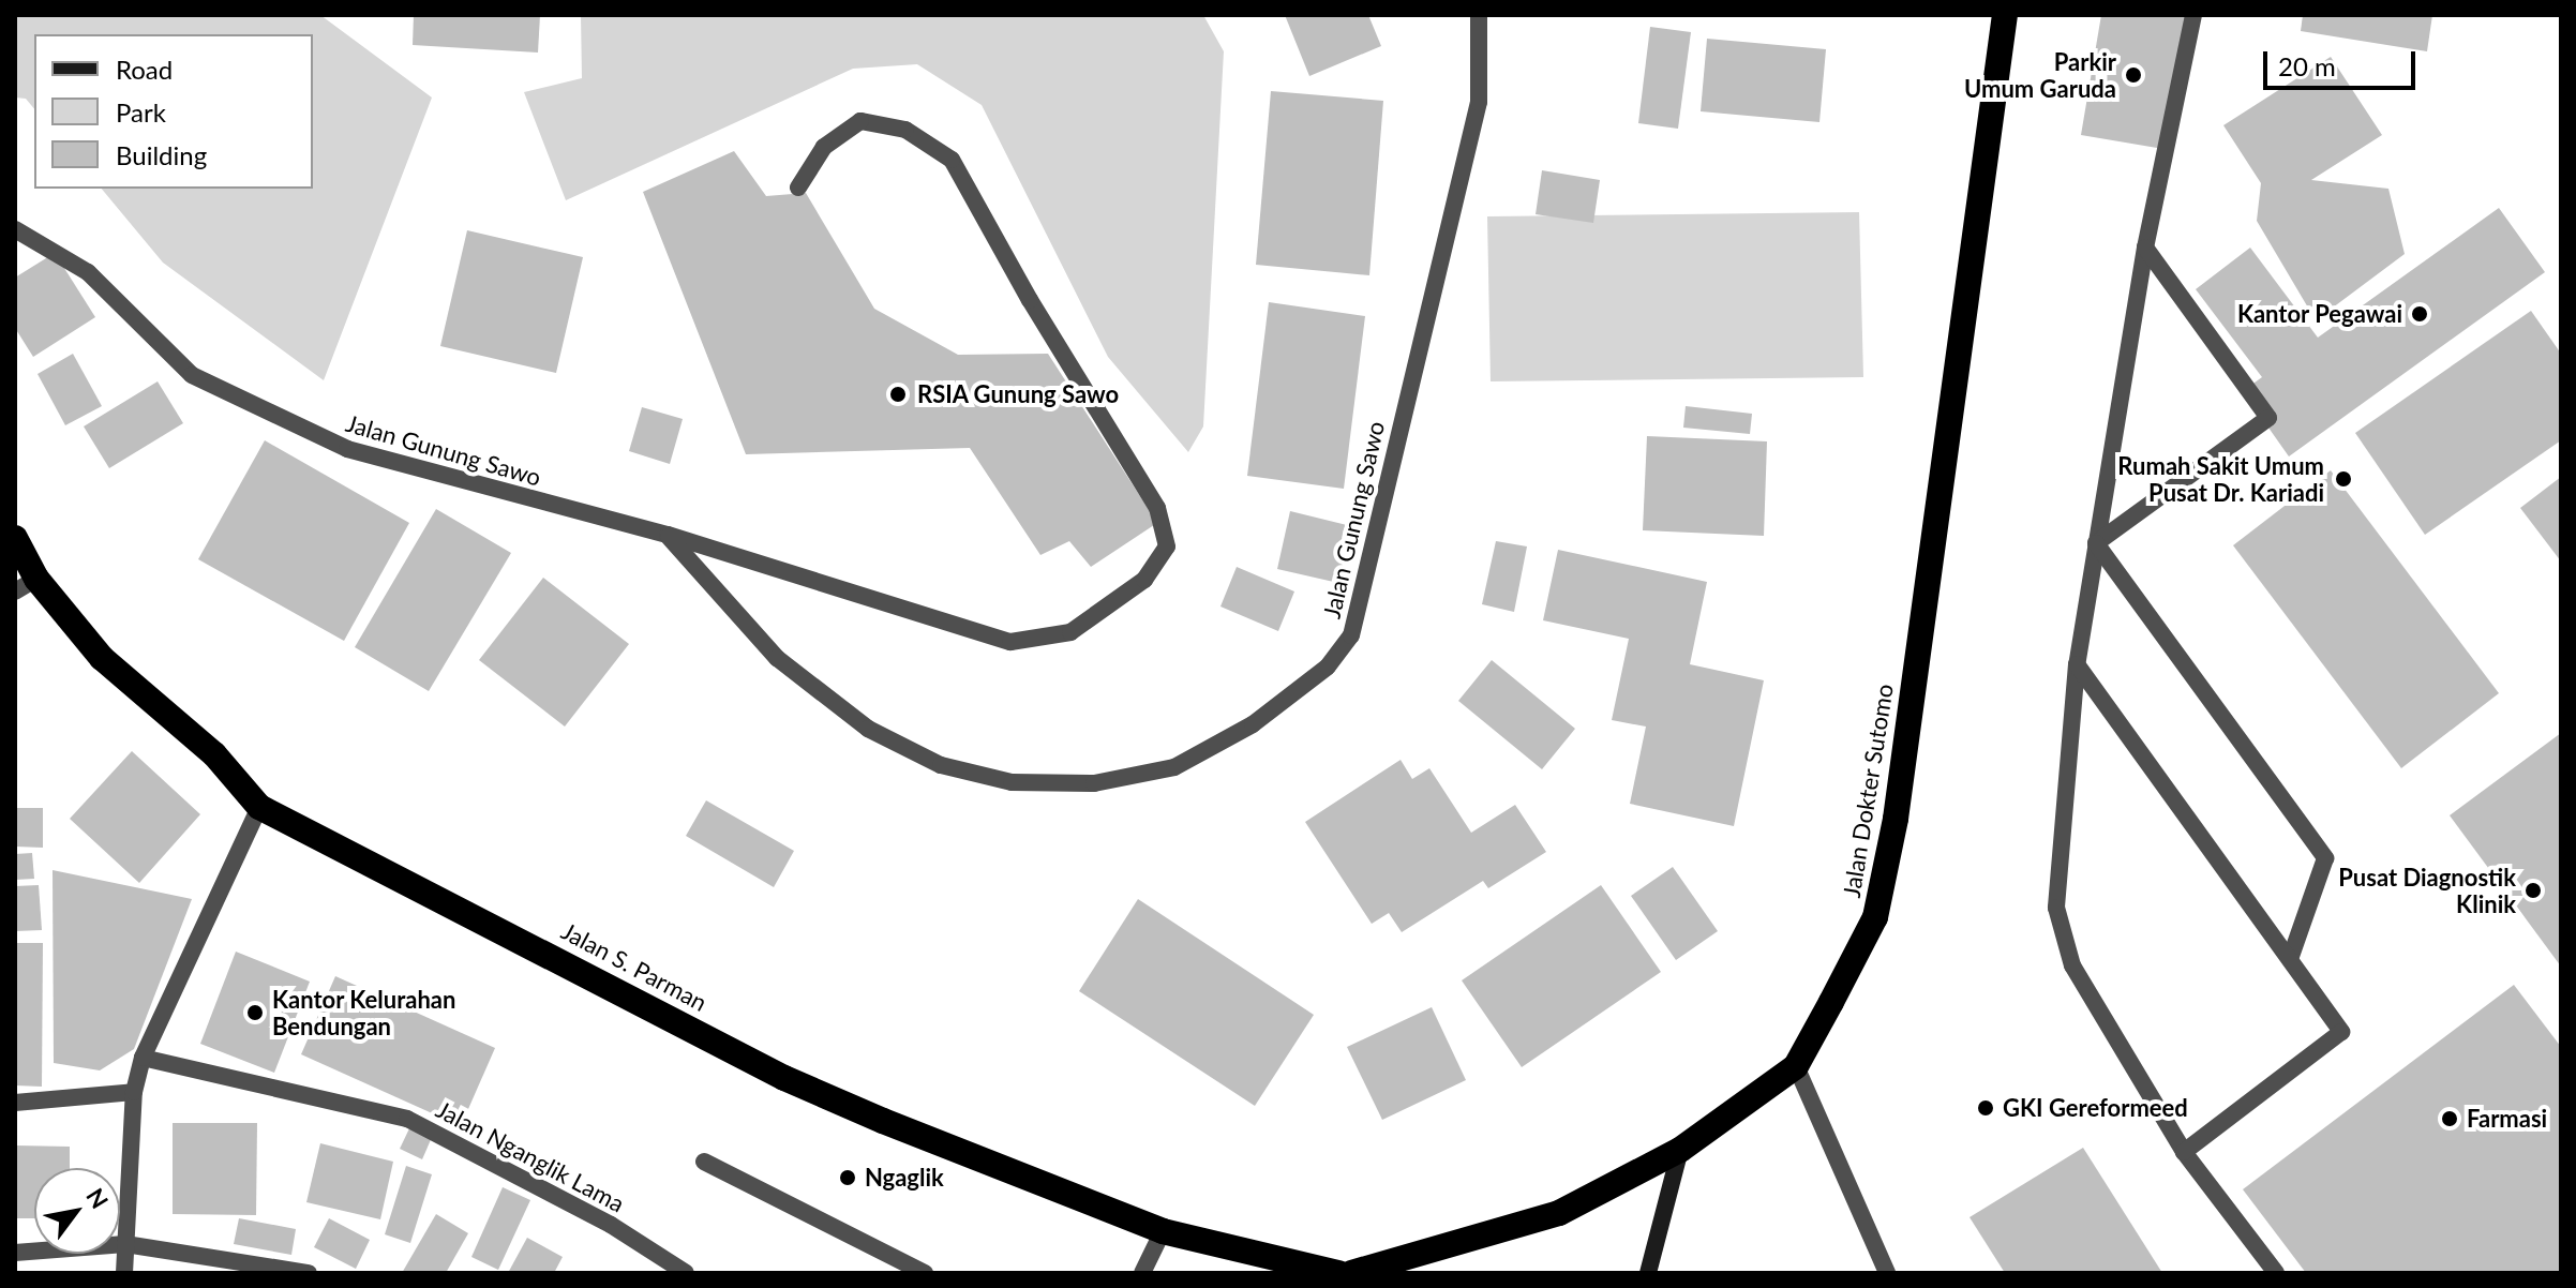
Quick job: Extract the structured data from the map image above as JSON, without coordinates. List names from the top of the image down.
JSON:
{
  "streets": {
    "highway": ["Jalan Dokter Sutomo", "Jalan S. Parman"],
    "street": ["Jalan Gunung Sawo", "Jalan Nganglik Lama"]
  },
  "places": [
    "Parkir Umum Garuda",
    "Kantor Pegawai",
    "RSIA Gunung Sawo",
    "Rumah Sakit Umum Pusat Dr. Kariadi",
    "Pusat Diagnostik Klinik",
    "Kantor Kelurahan Bendungan",
    "GKI Gereformeed",
    "Farmasi",
    "Ngaglik"
  ],
  "legend": ["Road", "Park", "Building"],
  "scale_bar": "20 m",
  "north": "top right"
}
